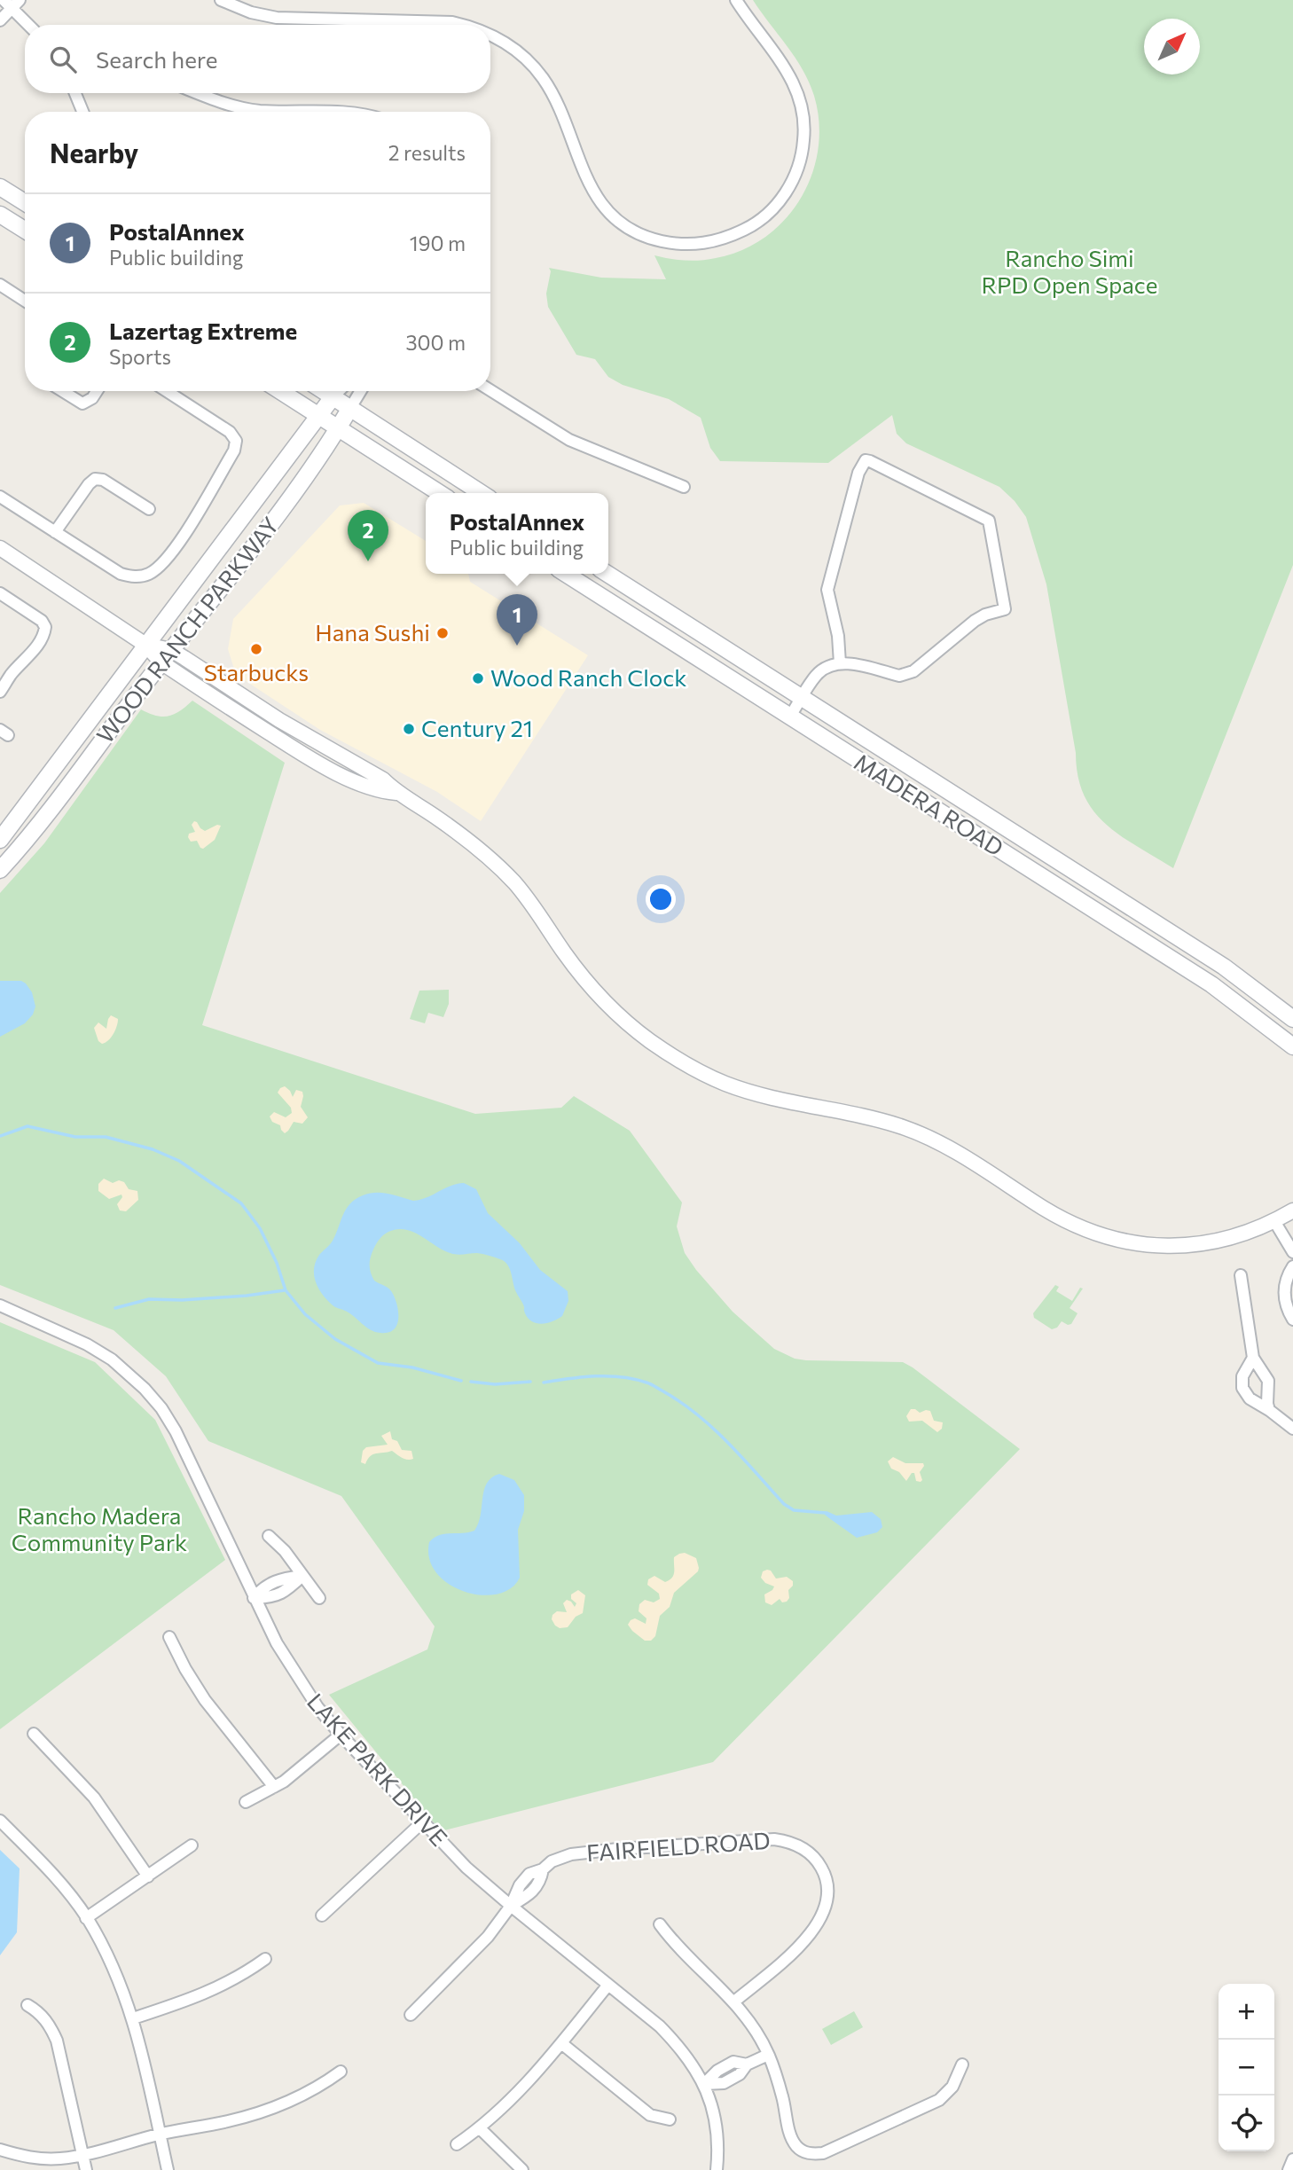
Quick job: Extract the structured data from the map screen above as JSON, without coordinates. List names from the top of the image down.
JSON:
{
  "streets": {
    "main road": ["WOOD RANCH PARKWAY", "MADERA ROAD"],
    "street": ["LAKE PARK DRIVE", "FAIRFIELD ROAD"]
  },
  "crossings": [
    ["LAKE PARK DRIVE", "FAIRFIELD ROAD"]
  ],
  "parks": ["Rancho Simi RPD Open Space", "Rancho Madera Community Park"],
  "places": [
    "Hana Sushi",
    "Starbucks",
    "Wood Ranch Clock",
    "Century 21"
  ],
  "north": "top right",
  "page": {
    "search": "Search here",
    "heading": ["Nearby", "2 results"],
    "list": [
      {
        "mark": "1",
        "name": "PostalAnnex",
        "note": "Public building",
        "value": "190 m"
      },
      {
        "mark": "2",
        "name": "Lazertag Extreme",
        "note": "Sports",
        "value": "300 m"
      }
    ],
    "popup": ["PostalAnnex", "Public building"],
    "pins": ["2", "1"],
    "map_buttons": ["+", "−"]
  }
}
